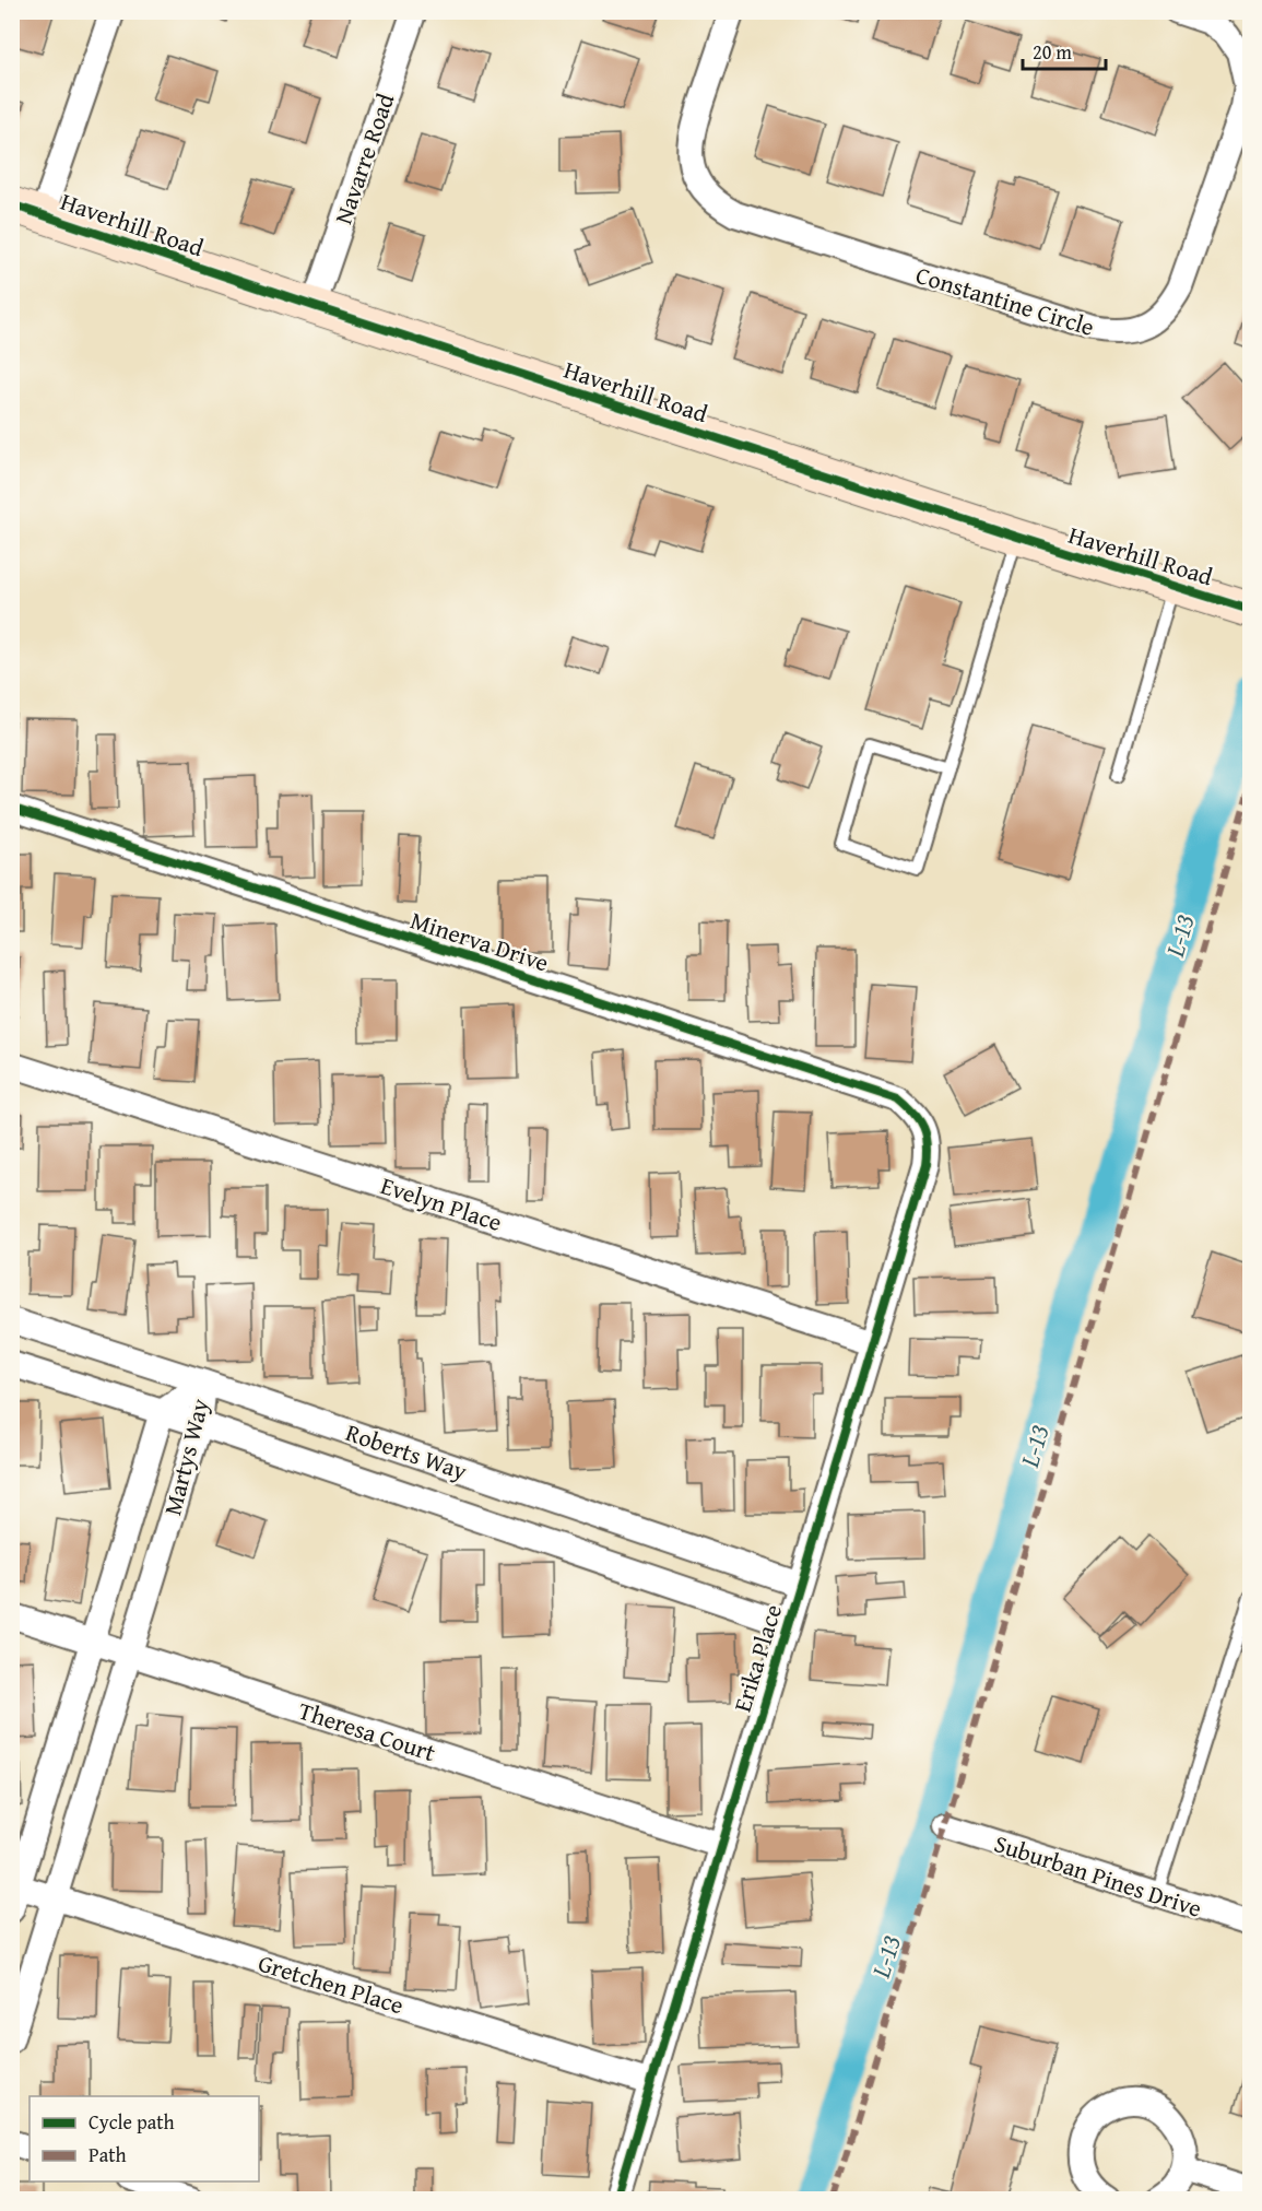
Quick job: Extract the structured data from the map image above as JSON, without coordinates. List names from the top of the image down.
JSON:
{
  "streets": {
    "street": [
      "Navarre Road",
      "Haverhill Road",
      "Constantine Circle",
      "Minerva Drive",
      "Evelyn Place",
      "Roberts Way",
      "Martys Way",
      "Erika Place",
      "Theresa Court",
      "Suburban Pines Drive",
      "Gretchen Place"
    ]
  },
  "crossings": [
    ["Navarre Road", "Haverhill Road"],
    ["Minerva Drive", "Erika Place"],
    ["Evelyn Place", "Erika Place"],
    ["Roberts Way", "Martys Way"],
    ["Roberts Way", "Erika Place"],
    ["Martys Way", "Theresa Court"],
    ["Martys Way", "Gretchen Place"],
    ["Erika Place", "Theresa Court"],
    ["Erika Place", "Gretchen Place"]
  ],
  "water": ["L-13"],
  "legend": ["Cycle path", "Path"],
  "scale_bar": "20 m"
}
